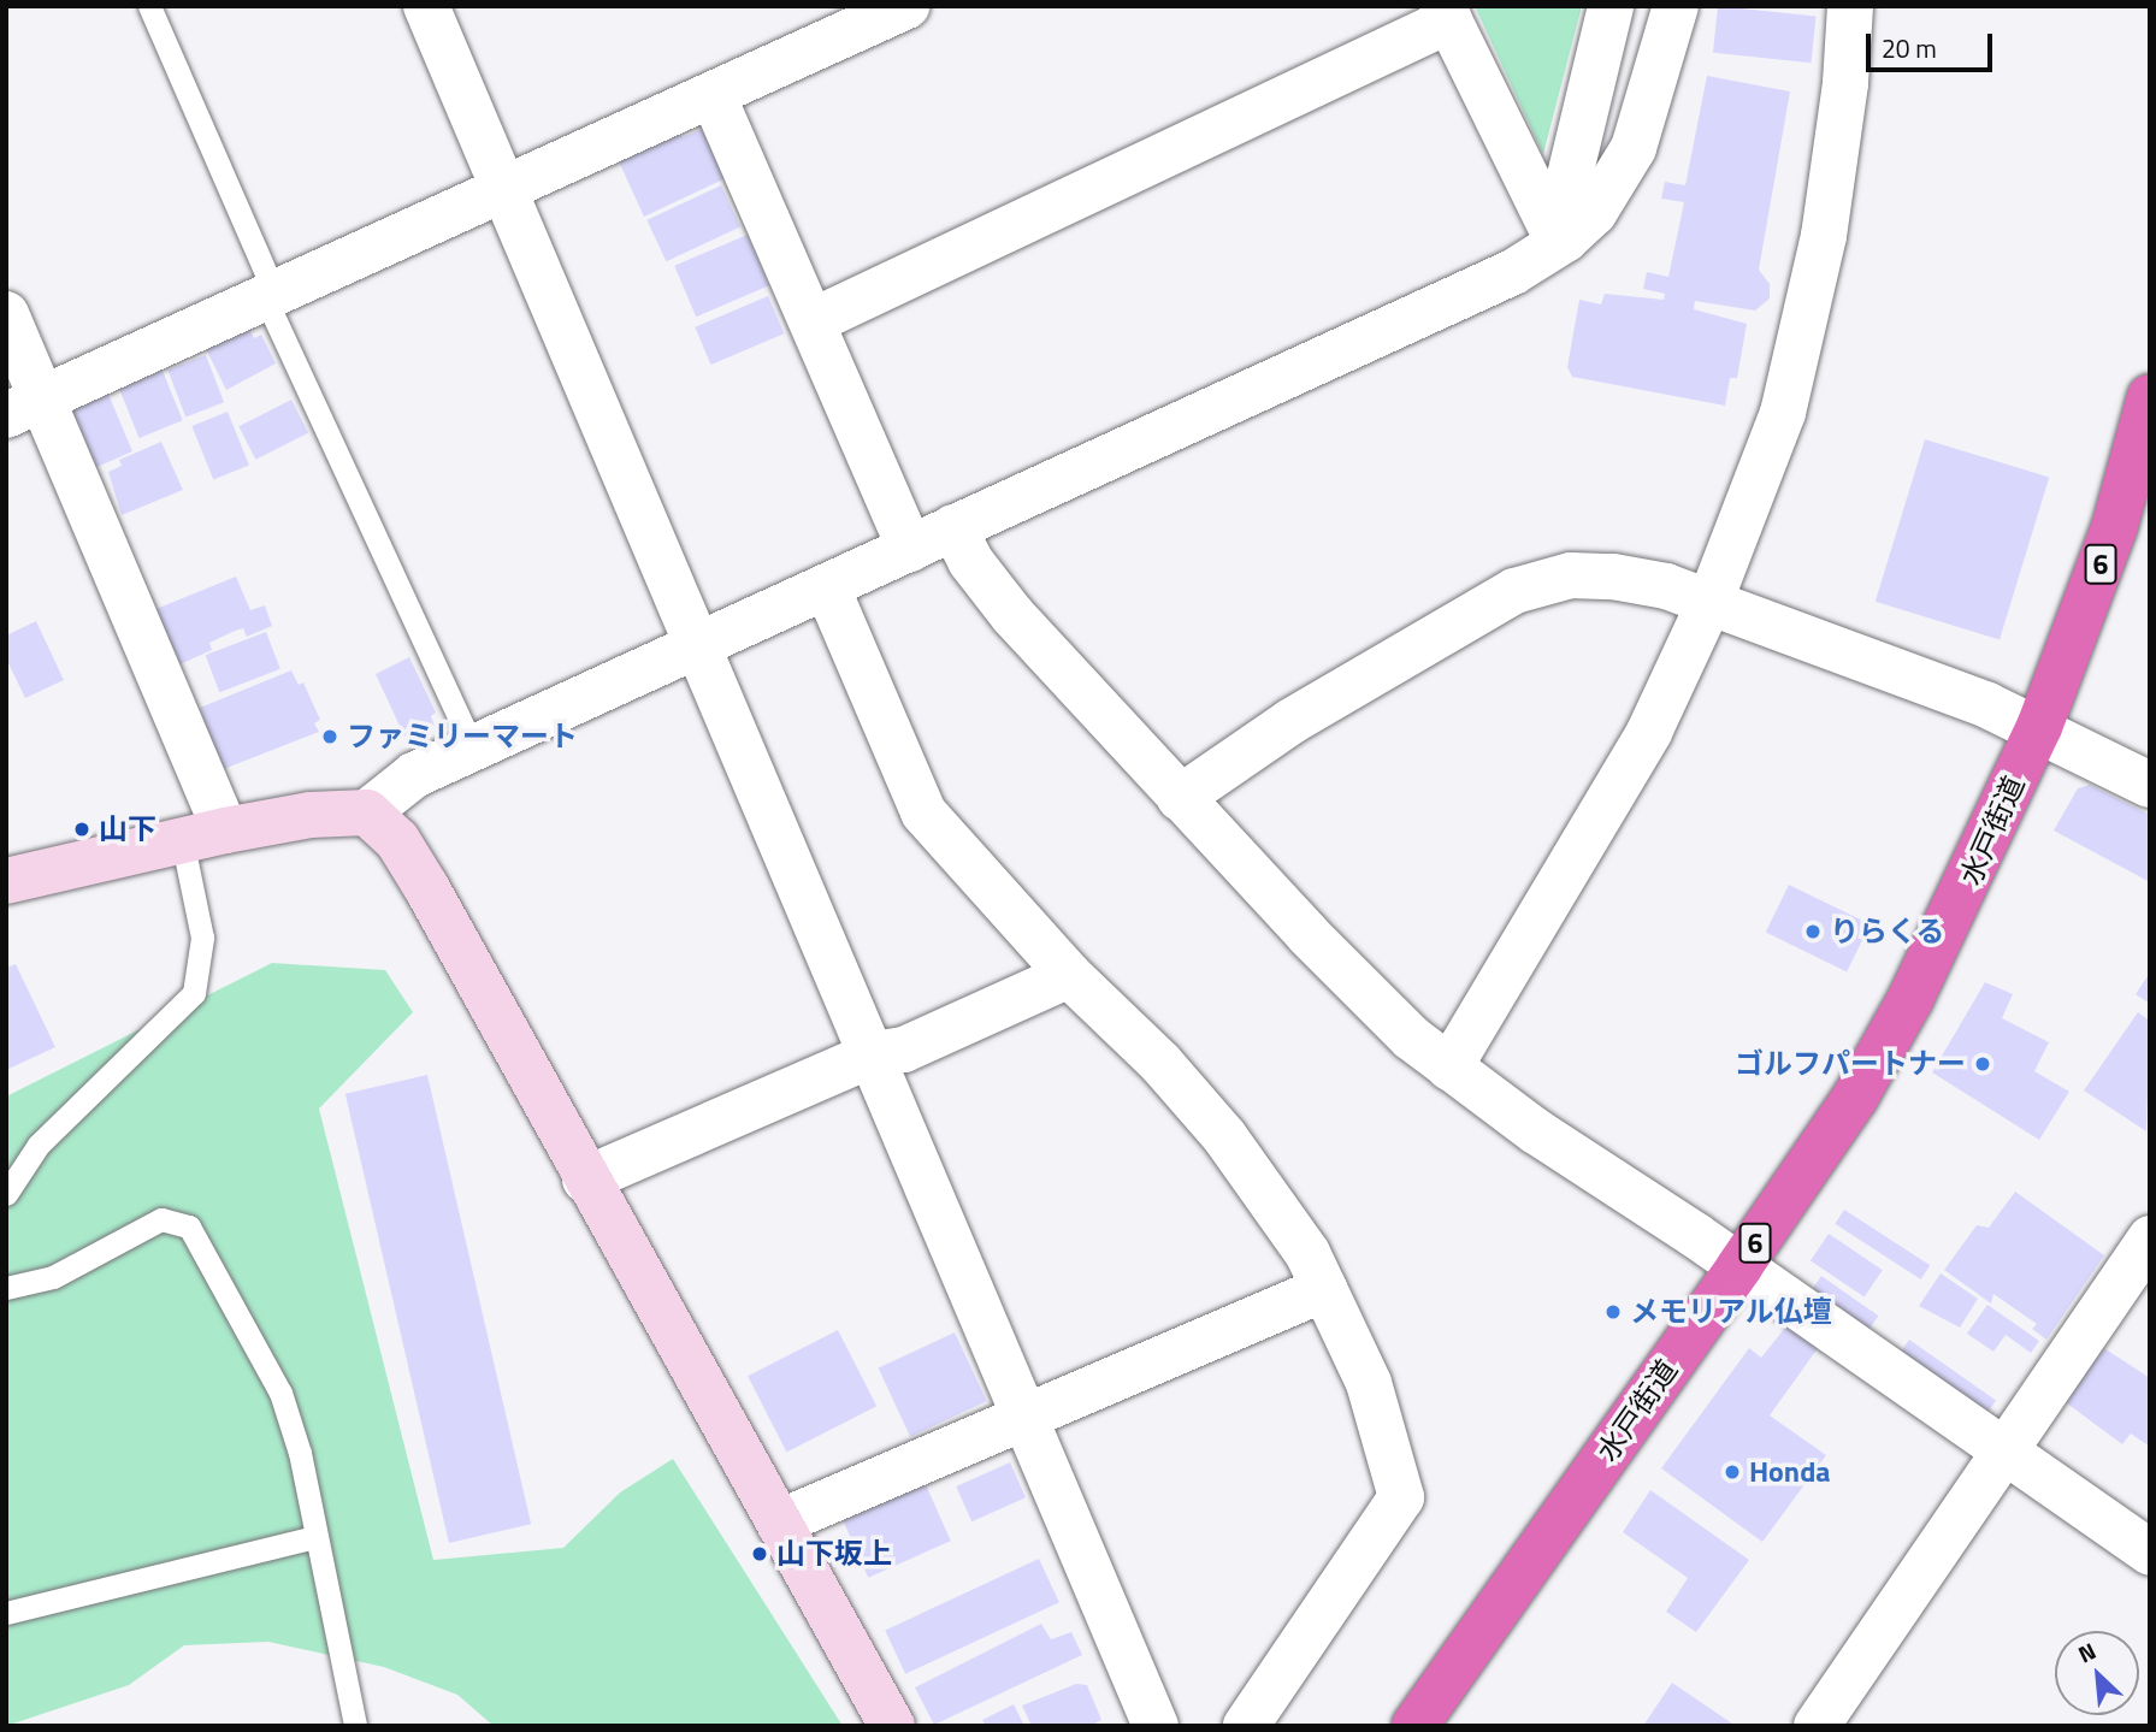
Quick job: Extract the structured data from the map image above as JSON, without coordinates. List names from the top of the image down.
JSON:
{
  "streets": {
    "highway": ["6", "水戸街道"]
  },
  "places": [
    "ファミリーマート",
    "山下",
    "りらくる",
    "ゴルフパートナー",
    "メモリアル仏壇",
    "Honda",
    "山下坂上"
  ],
  "scale_bar": "20 m",
  "north": "top left"
}
